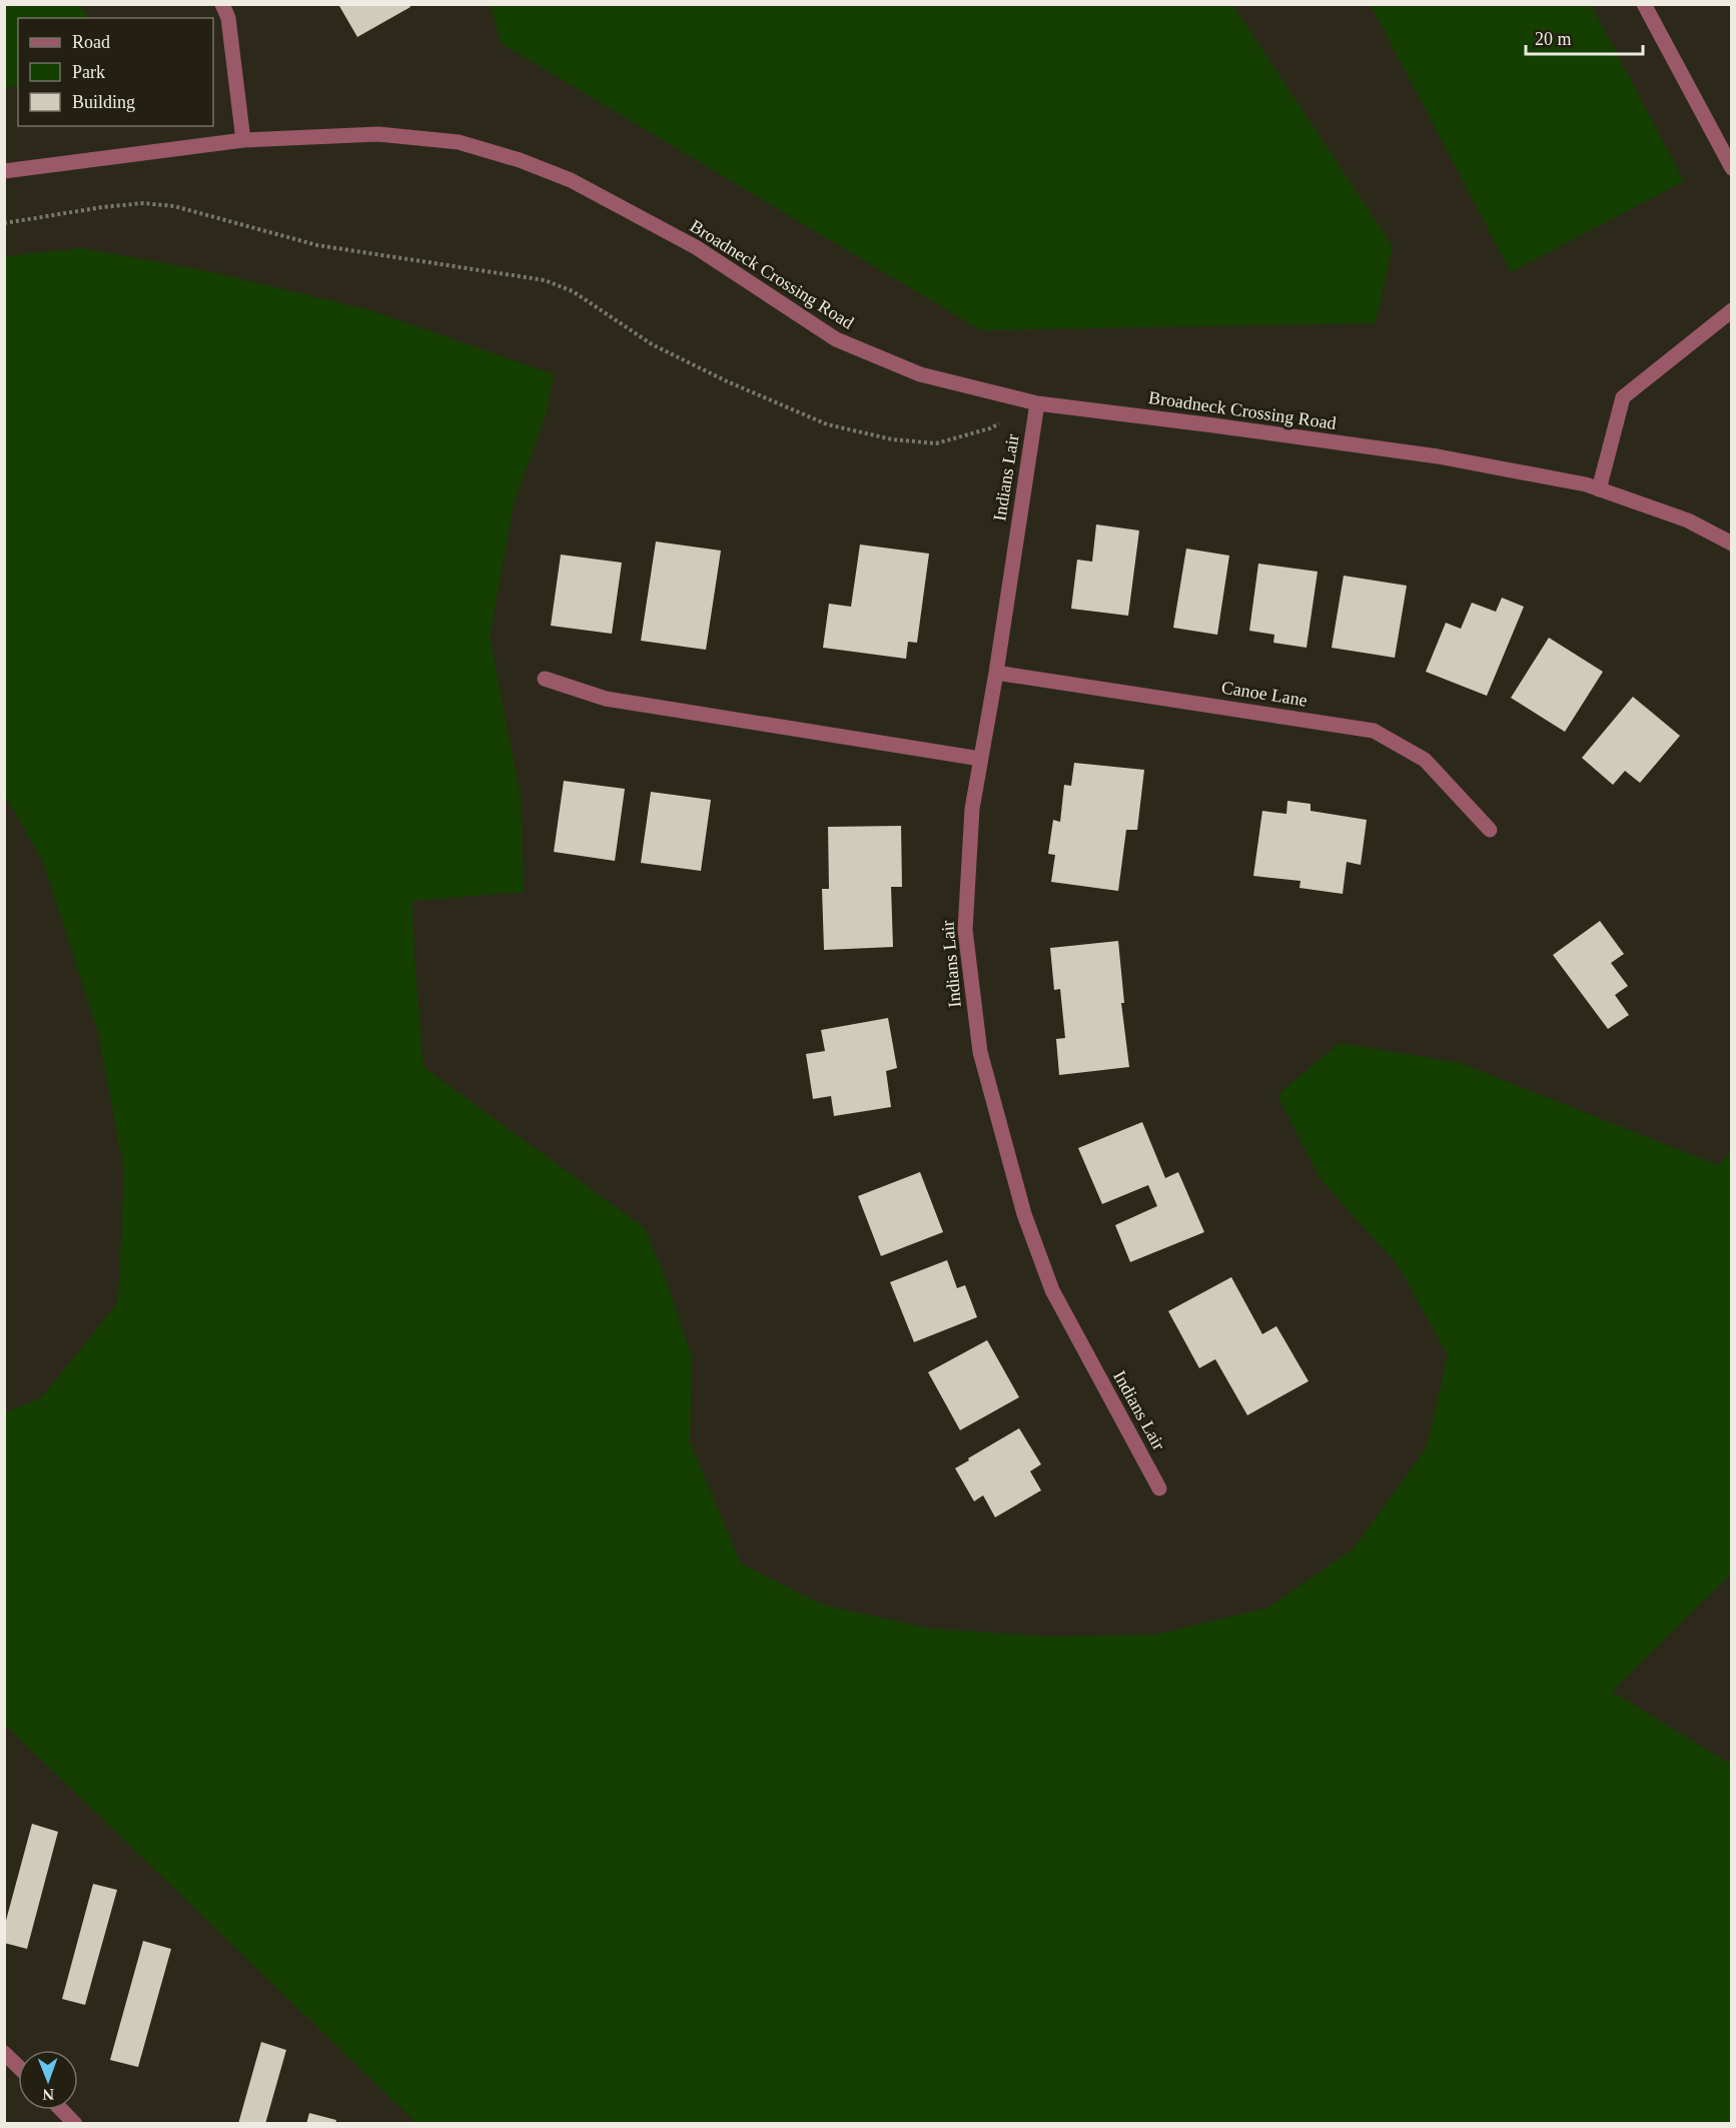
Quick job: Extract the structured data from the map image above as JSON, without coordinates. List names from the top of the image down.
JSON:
{
  "streets": {
    "street": ["Broadneck Crossing Road", "Indians Lair", "Canoe Lane"]
  },
  "crossings": [
    ["Broadneck Crossing Road", "Indians Lair"],
    ["Indians Lair", "Canoe Lane"]
  ],
  "legend": ["Road", "Park", "Building"],
  "scale_bar": "20 m",
  "north": "bottom"
}
